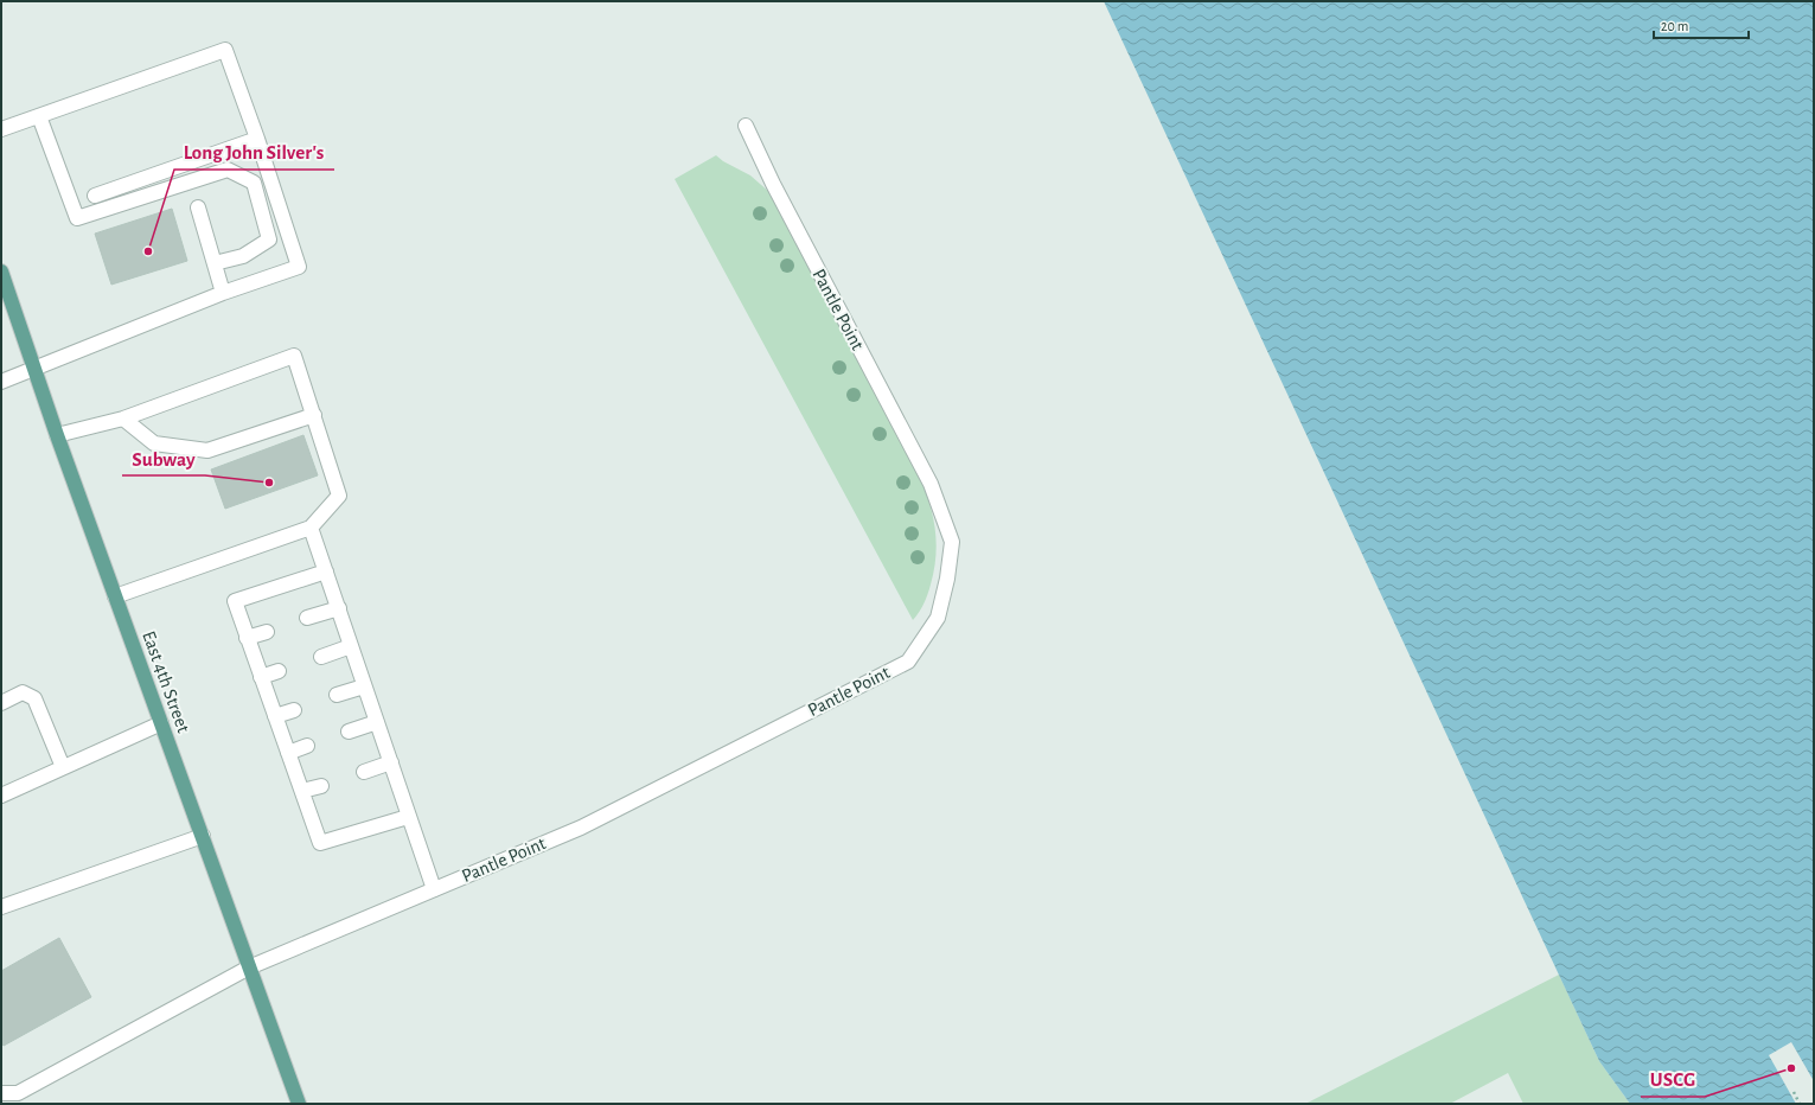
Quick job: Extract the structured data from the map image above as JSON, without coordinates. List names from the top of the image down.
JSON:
{
  "streets": {
    "main road": ["East 4th Street"],
    "street": ["Pantle Point"]
  },
  "crossings": [
    ["Pantle Point", "East 4th Street"]
  ],
  "places": ["Long John Silver's", "Subway", "USCG"],
  "scale_bar": "20 m"
}
